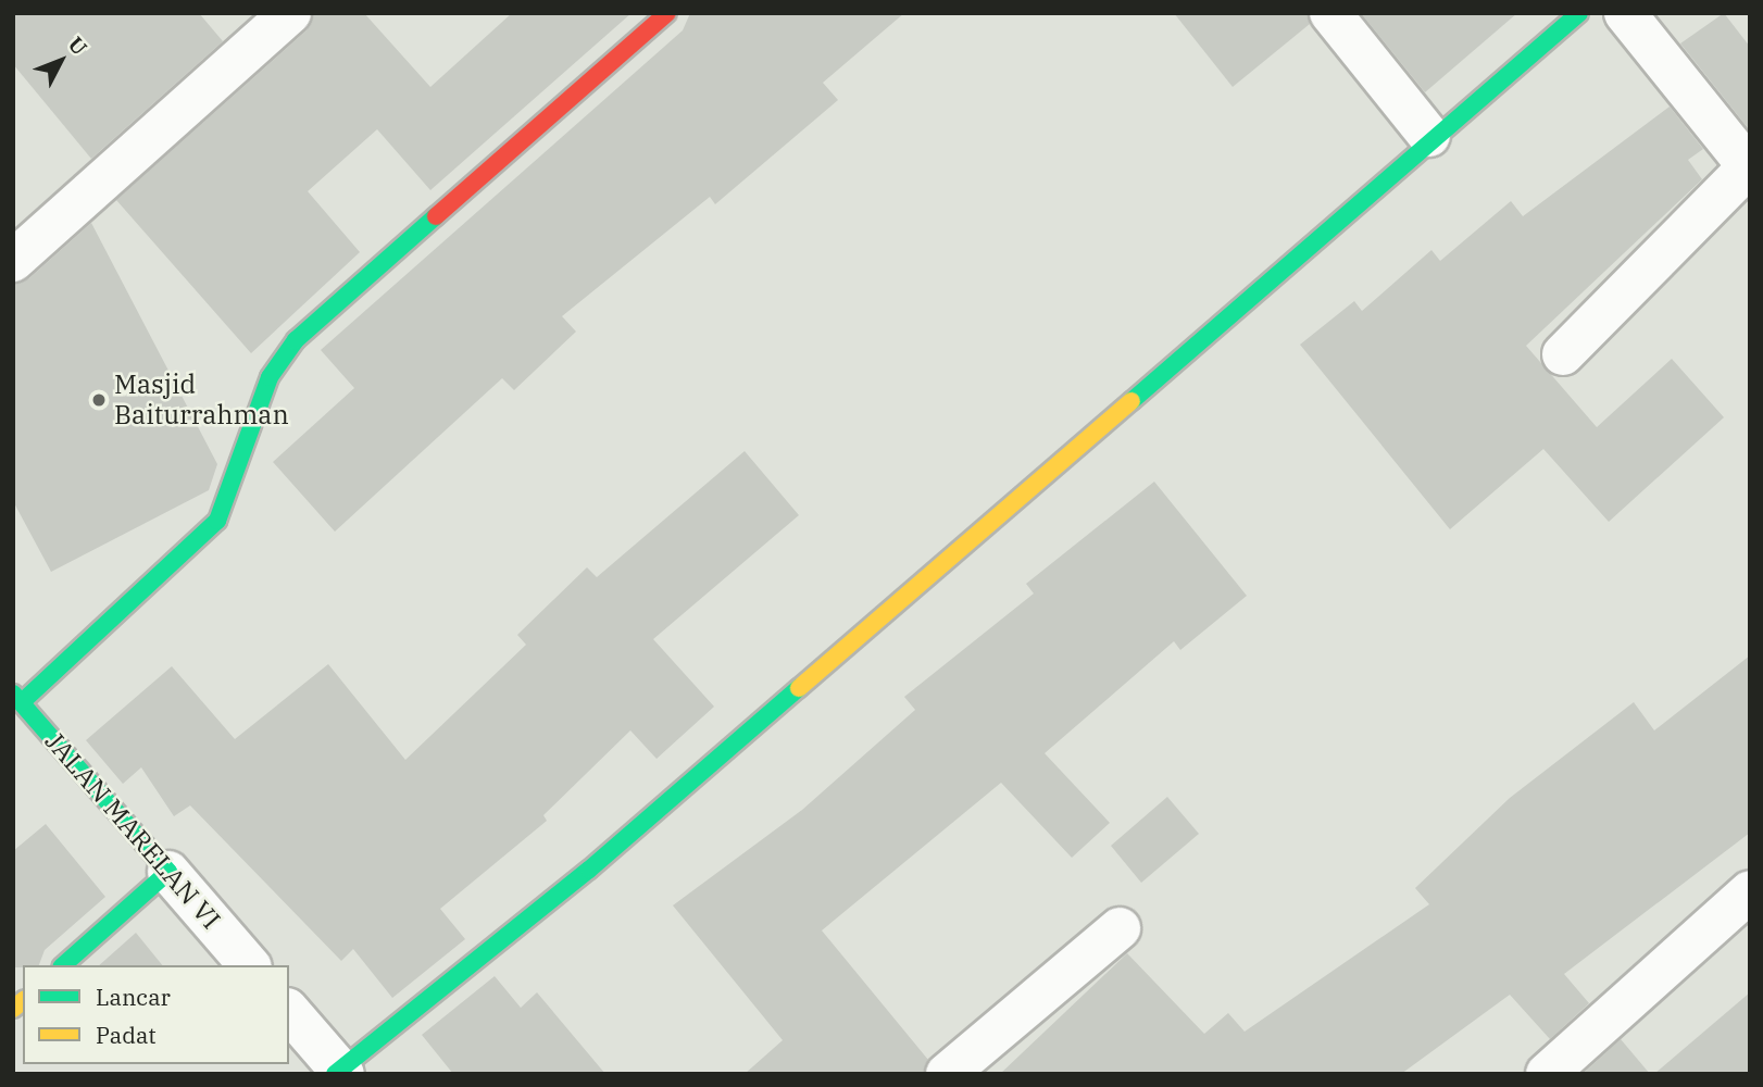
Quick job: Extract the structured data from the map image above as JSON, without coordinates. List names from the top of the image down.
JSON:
{
  "streets": {
    "street": ["JALAN MARELAN VI"]
  },
  "places": ["Masjid Baiturrahman"],
  "legend": ["Lancar", "Padat"],
  "north": "top right"
}
